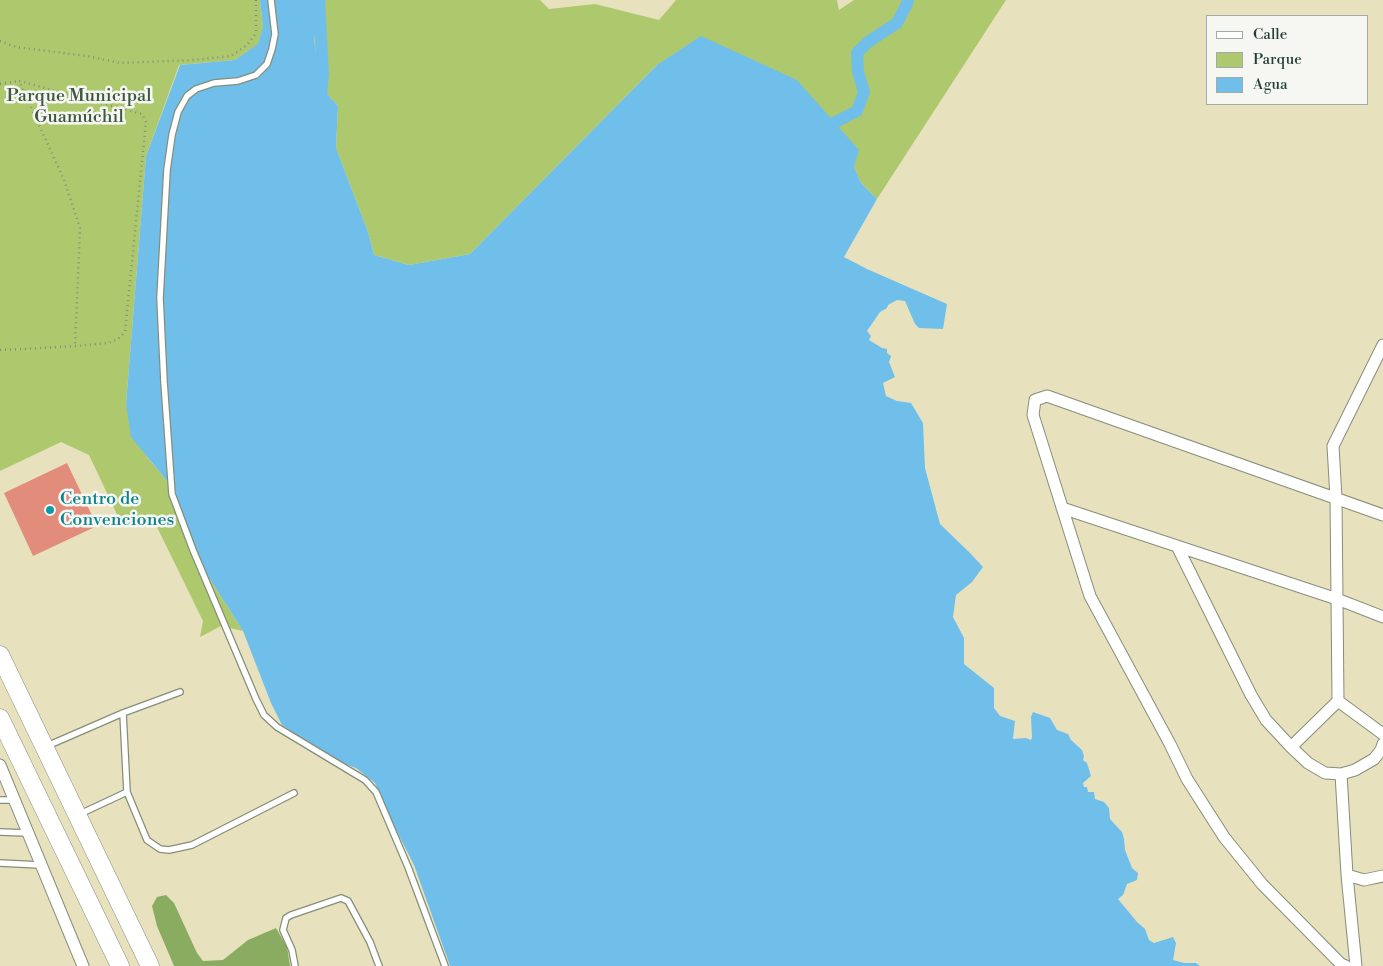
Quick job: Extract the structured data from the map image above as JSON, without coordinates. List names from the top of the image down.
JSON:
{
  "parks": ["Parque Municipal Guamúchil"],
  "places": ["Centro de Convenciones"],
  "legend": ["Calle", "Parque", "Agua"]
}
